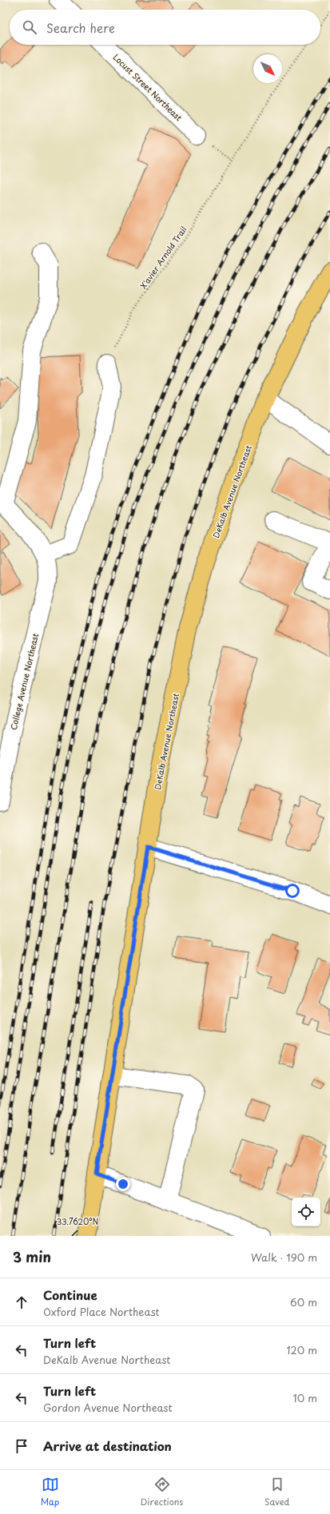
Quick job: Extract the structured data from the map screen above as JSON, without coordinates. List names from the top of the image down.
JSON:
{
  "streets": {
    "main road": ["DeKalb Avenue Northeast"],
    "street": ["Locust Street Northeast", "College Avenue Northeast"],
    "path": ["X'avier Arnold Trail"]
  },
  "north": "bottom right",
  "page": {
    "search": "Search here",
    "heading": ["3 min", "Walk · 190 m"],
    "list": [
      ["Continue", "Oxford Place Northeast", "60 m"],
      ["Turn left", "DeKalb Avenue Northeast", "120 m"],
      ["Turn left", "Gordon Avenue Northeast", "10 m"],
      "Arrive at destination"
    ],
    "nav": ["Map", "Directions", "Saved"]
  },
  "coordinates": ["33.7620°N"]
}
